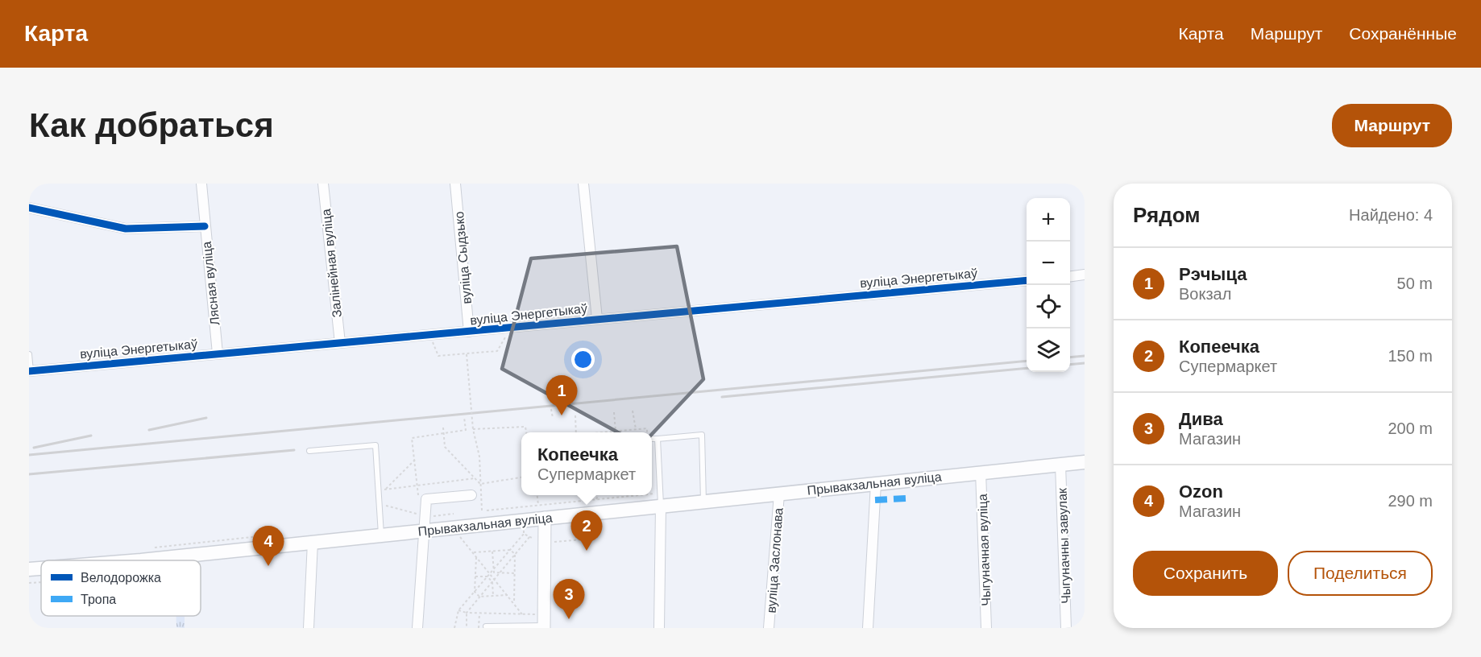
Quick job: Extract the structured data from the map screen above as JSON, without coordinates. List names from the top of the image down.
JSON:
{
  "streets": {
    "main road": ["Прывакзальная вуліца"],
    "street": [
      "вуліца Сыдзько",
      "Залінейная вуліца",
      "вуліца Энергетыкаў",
      "Лясная вуліца",
      "Чыгуначны завулак",
      "Чыгуначная вуліца",
      "вуліца Заслонава"
    ]
  },
  "crossings": [
    ["вуліца Сыдзько", "вуліца Энергетыкаў"],
    ["Залінейная вуліца", "вуліца Энергетыкаў"],
    ["вуліца Энергетыкаў", "Лясная вуліца"],
    ["Прывакзальная вуліца", "Чыгуначны завулак"],
    ["Прывакзальная вуліца", "Чыгуначная вуліца"],
    ["Прывакзальная вуліца", "вуліца Заслонава"]
  ],
  "legend": ["Велодорожка", "Тропа"],
  "page": {
    "header": "Карта",
    "nav": ["Карта", "Маршрут", "Сохранённые"],
    "buttons": [
      "Маршрут",
      ["Сохранить", "Поделиться"]
    ],
    "title": "Как добраться",
    "heading": ["Рядом", "Найдено: 4"],
    "map_buttons": ["+", "−"],
    "list": [
      {
        "mark": "1",
        "name": "Рэчыца",
        "note": "Вокзал",
        "value": "50 m"
      },
      {
        "mark": "2",
        "name": "Копеечка",
        "note": "Супермаркет",
        "value": "150 m"
      },
      {
        "mark": "3",
        "name": "Дива",
        "note": "Магазин",
        "value": "200 m"
      },
      {
        "mark": "4",
        "name": "Ozon",
        "note": "Магазин",
        "value": "290 m"
      }
    ],
    "pins": [
      "1",
      "2",
      "4",
      "3"
    ],
    "popup": ["Копеечка", "Супермаркет"]
  }
}
